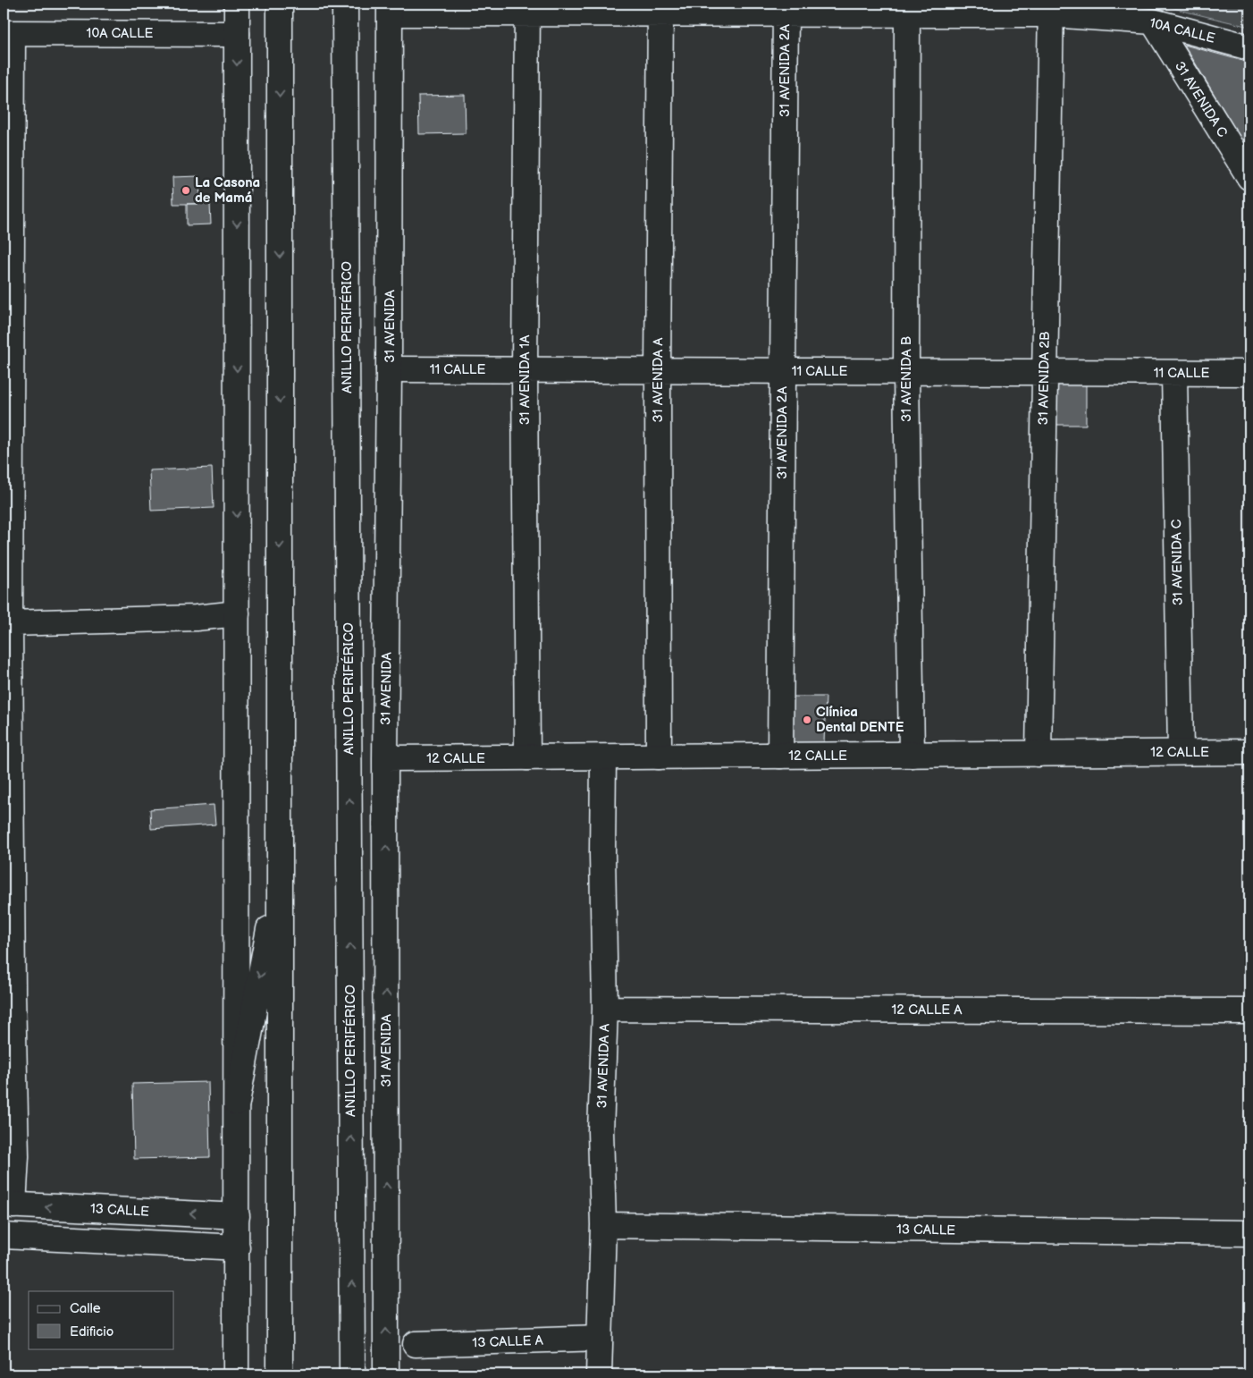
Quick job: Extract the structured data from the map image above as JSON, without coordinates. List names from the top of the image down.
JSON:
{
  "streets": {
    "main road": [
      "10A CALLE",
      "31 AVENIDA 2A",
      "31 AVENIDA C",
      "31 AVENIDA",
      "ANILLO PERIFÉRICO",
      "11 CALLE",
      "31 AVENIDA 2B",
      "31 AVENIDA B",
      "31 AVENIDA 1A",
      "31 AVENIDA A",
      "12 CALLE",
      "12 CALLE A",
      "13 CALLE",
      "13 CALLE A"
    ]
  },
  "crossings": [
    ["10A CALLE", "31 AVENIDA 2A"],
    ["10A CALLE", "31 AVENIDA C"],
    ["10A CALLE", "31 AVENIDA"],
    ["10A CALLE", "31 AVENIDA 2B"],
    ["10A CALLE", "31 AVENIDA B"],
    ["10A CALLE", "31 AVENIDA 1A"],
    ["10A CALLE", "31 AVENIDA A"],
    ["31 AVENIDA 2A", "11 CALLE"],
    ["31 AVENIDA 2A", "12 CALLE"],
    ["31 AVENIDA C", "11 CALLE"],
    ["31 AVENIDA C", "12 CALLE"],
    ["31 AVENIDA", "11 CALLE"],
    ["31 AVENIDA", "12 CALLE"],
    ["11 CALLE", "31 AVENIDA 2B"],
    ["11 CALLE", "31 AVENIDA B"],
    ["11 CALLE", "31 AVENIDA 1A"],
    ["11 CALLE", "31 AVENIDA A"],
    ["31 AVENIDA 2B", "12 CALLE"],
    ["31 AVENIDA B", "12 CALLE"],
    ["31 AVENIDA 1A", "12 CALLE"],
    ["31 AVENIDA A", "12 CALLE"],
    ["31 AVENIDA A", "12 CALLE A"],
    ["31 AVENIDA A", "13 CALLE"],
    ["31 AVENIDA A", "13 CALLE A"]
  ],
  "places": ["La Casona de Mamá", "Clínica Dental DENTE"],
  "legend": ["Calle", "Edificio"]
}
